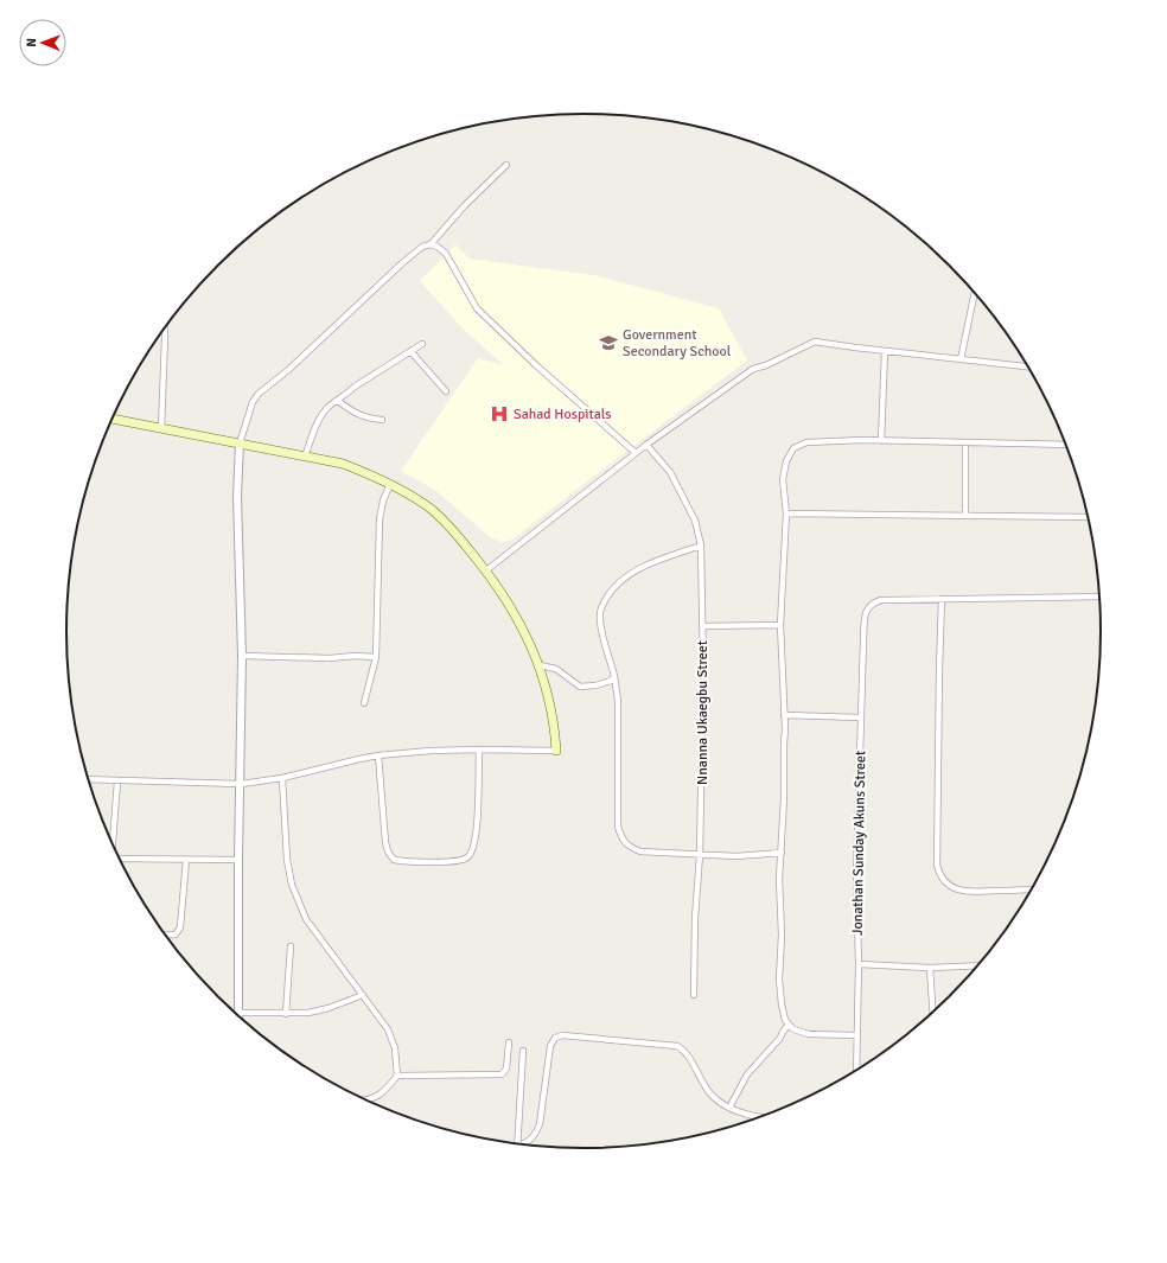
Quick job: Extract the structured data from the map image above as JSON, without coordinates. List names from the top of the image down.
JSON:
{
  "streets": {
    "street": ["Nnanna Ukaegbu Street", "Jonathan Sunday Akuns Street"]
  },
  "places": {
    "school or university": ["Government Secondary School"],
    "hospital": ["Sahad Hospitals"]
  },
  "north": "left"
}
